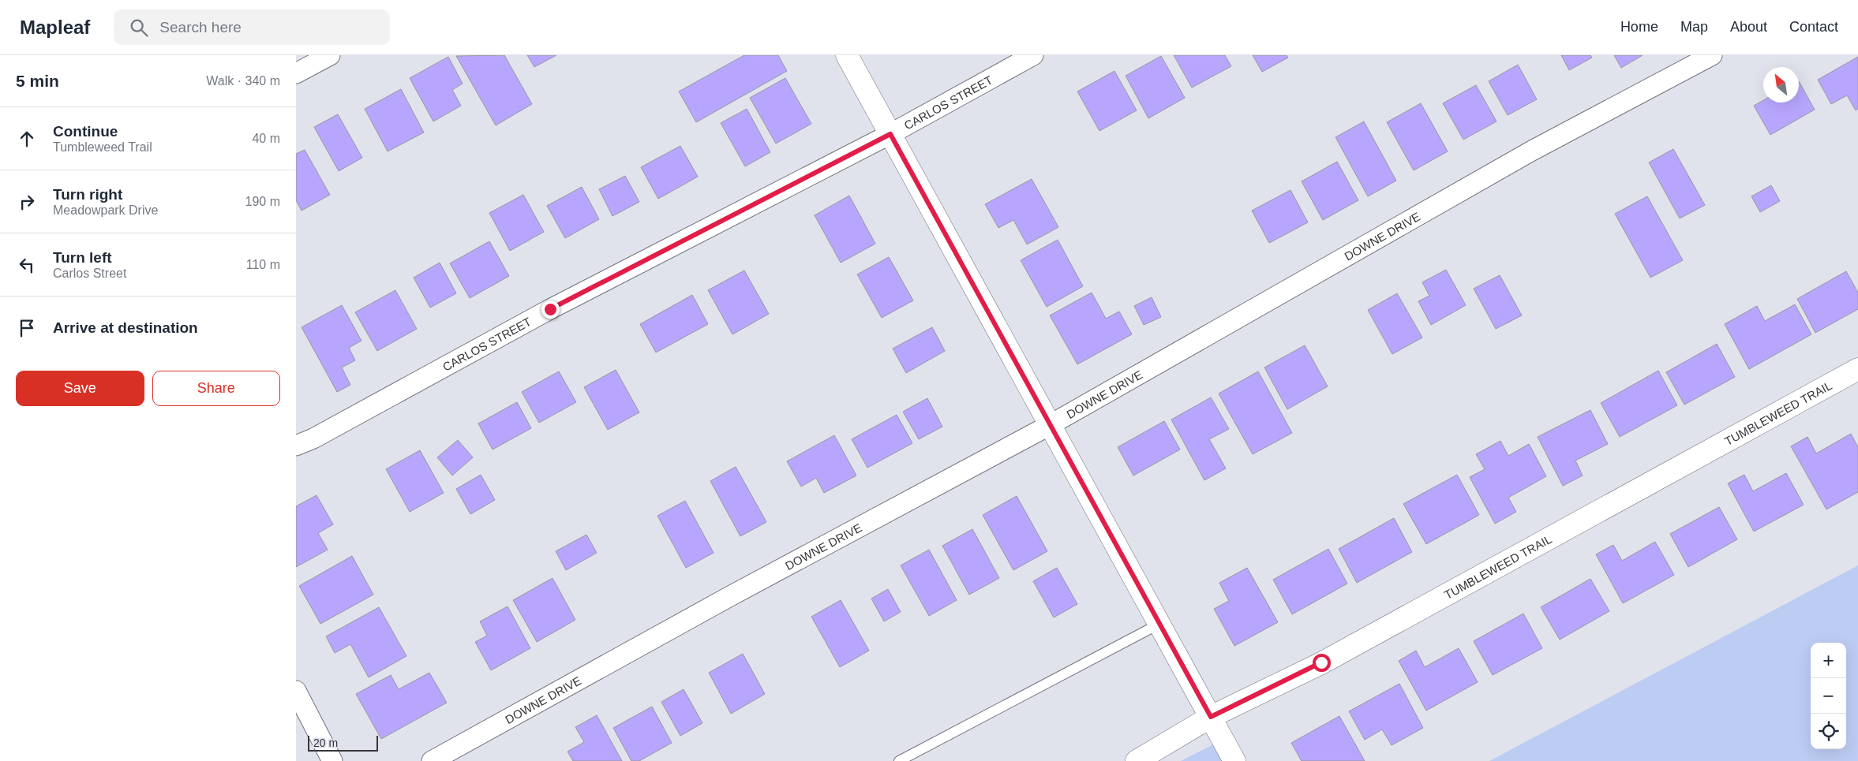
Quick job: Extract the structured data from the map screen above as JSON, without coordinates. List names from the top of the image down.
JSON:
{
  "streets": {
    "street": ["CARLOS STREET", "DOWNE DRIVE", "TUMBLEWEED TRAIL"]
  },
  "scale_bar": "20 m",
  "north": "top left",
  "page": {
    "header": "Mapleaf",
    "search": "Search here",
    "nav": [
      "Home",
      "Map",
      "About",
      "Contact"
    ],
    "heading": ["5 min", "Walk · 340 m"],
    "list": [
      ["Continue", "Tumbleweed Trail", "40 m"],
      ["Turn right", "Meadowpark Drive", "190 m"],
      ["Turn left", "Carlos Street", "110 m"],
      "Arrive at destination"
    ],
    "buttons": ["Save", "Share"],
    "map_buttons": ["+", "−"],
    "scale": "20 m"
  }
}
